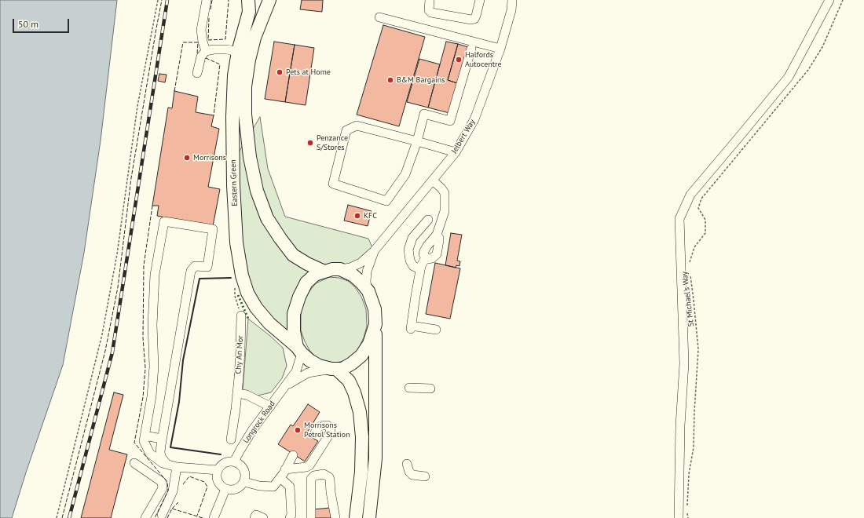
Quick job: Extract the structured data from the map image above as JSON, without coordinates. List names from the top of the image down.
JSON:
{
  "streets": {
    "highway": ["Eastern Green"],
    "street": ["Jelbert Way", "Chy An Mor", "Longrock Road"],
    "path": ["St Michael's Way"]
  },
  "crossings": [
    ["Jelbert Way", "Eastern Green"],
    ["Jelbert Way", "Longrock Road"],
    ["Eastern Green", "Longrock Road"]
  ],
  "places": [
    "Halfords Autocentre",
    "Pets at Home",
    "B&M Bargains",
    "Penzance S/Stores",
    "Morrisons",
    "KFC",
    "Morrisons Petrol Station"
  ],
  "scale_bar": "50 m"
}
